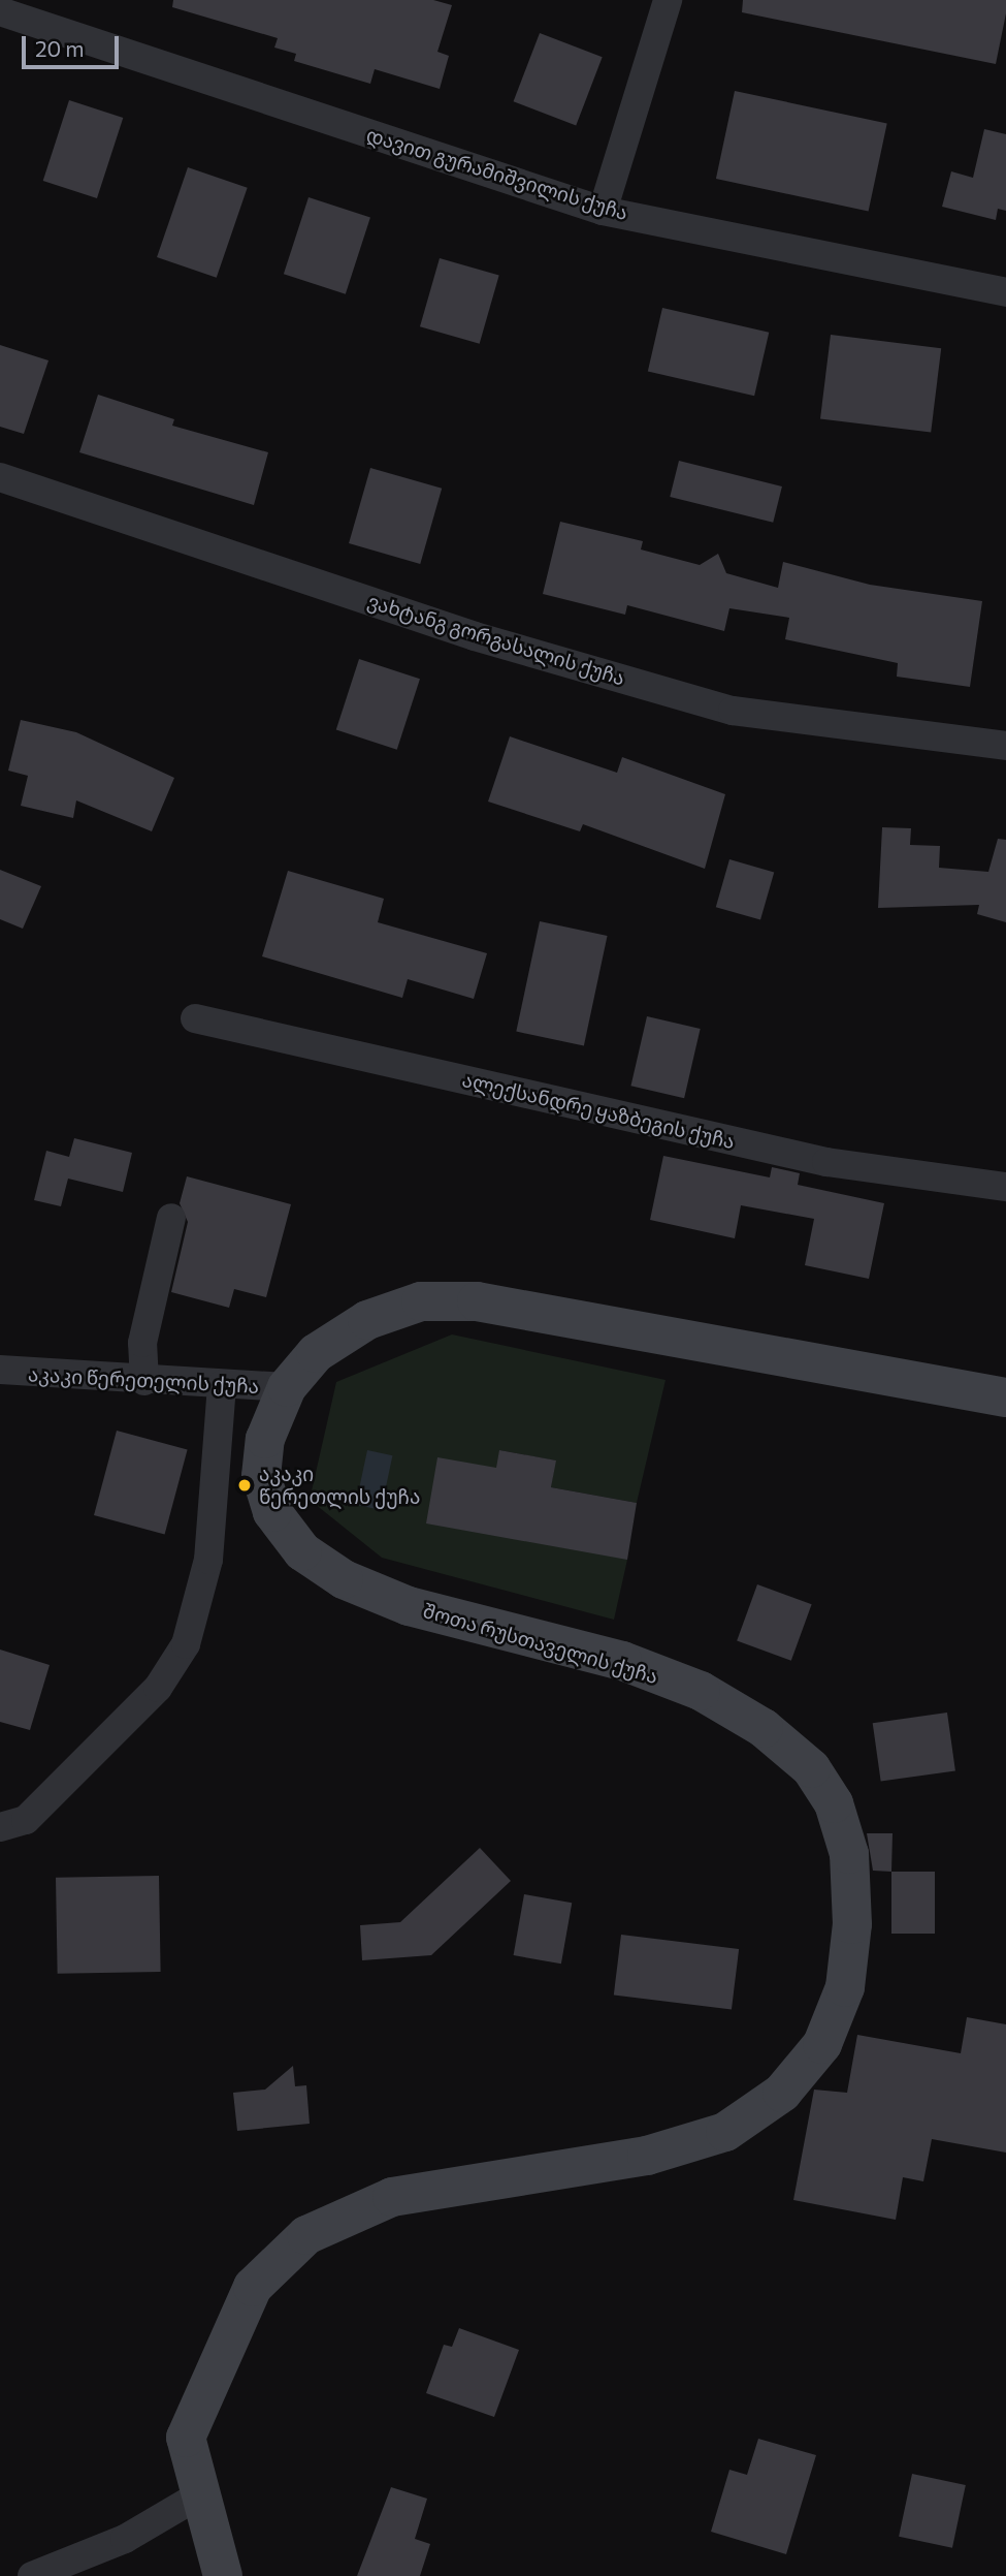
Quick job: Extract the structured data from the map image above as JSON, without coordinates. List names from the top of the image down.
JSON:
{
  "streets": {
    "main road": ["შოთა რუსთაველის ქუჩა"],
    "street": [
      "დავით გურამიშვილის ქუჩა",
      "ვახტანგ გორგასალის ქუჩა",
      "ალექსანდრე ყაზბეგის ქუჩა",
      "აკაკი წერეთელის ქუჩა"
    ]
  },
  "crossings": [
    ["აკაკი წერეთელის ქუჩა", "შოთა რუსთაველის ქუჩა"]
  ],
  "places": ["აკაკი წერეთლის ქუჩა"],
  "scale_bar": "20 m"
}
